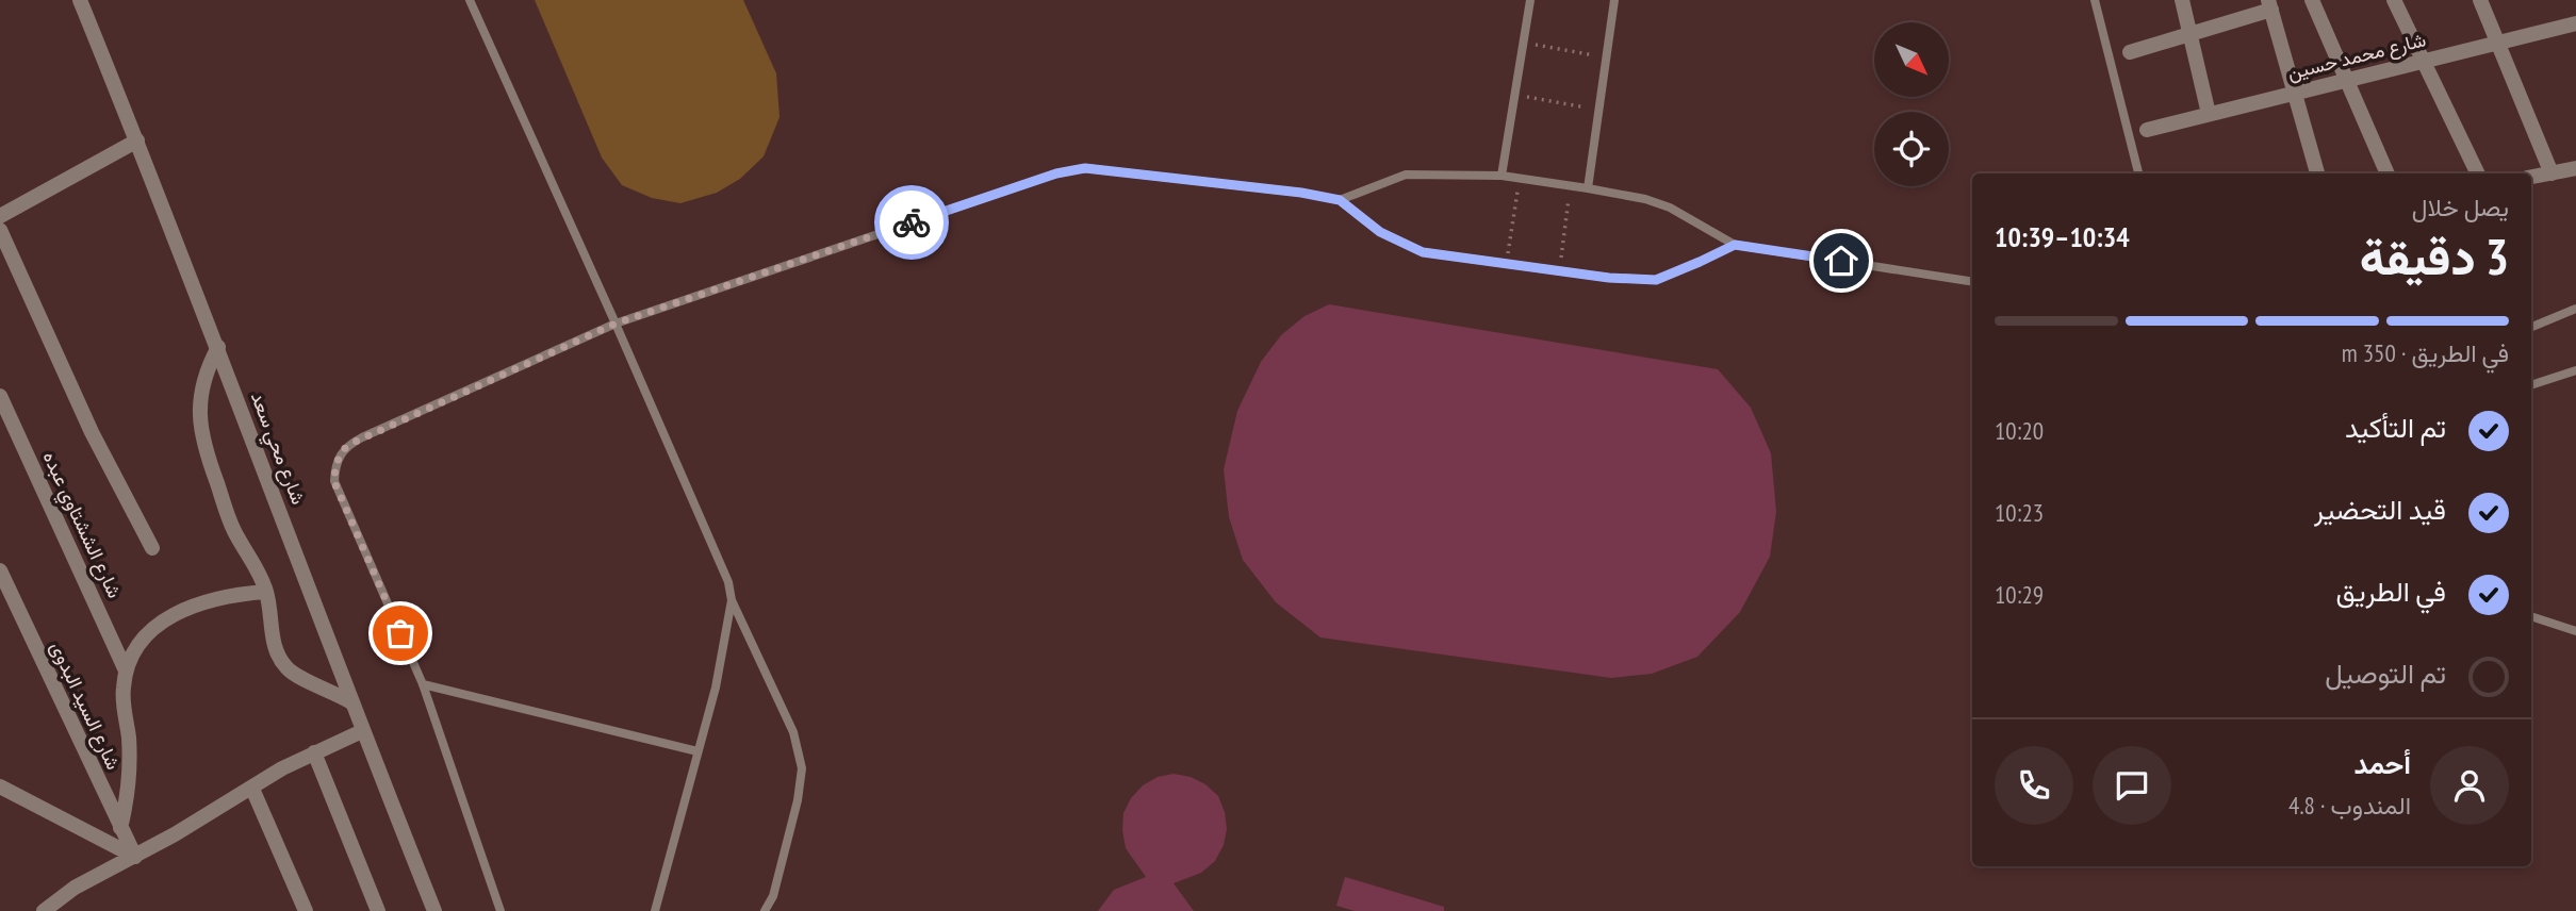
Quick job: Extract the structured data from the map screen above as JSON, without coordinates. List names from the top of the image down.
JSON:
{
  "streets": {
    "street": [
      "شارع محمد حسين",
      "شارع محي سعد",
      "شارع الششتاوي عبده",
      "شارع السيد البدوى"
    ]
  },
  "north": "bottom right",
  "page": {
    "heading": ["3 دقيقة", "يصل خلال", "10:34–10:39"],
    "panel": ["أحمد", "المندوب · 4.8"],
    "bar": "في الطريق · 350 m",
    "list": [
      ["تم التأكيد", "10:20"],
      ["قيد التحضير", "10:23"],
      ["في الطريق", "10:29"],
      "تم التوصيل"
    ]
  }
}
